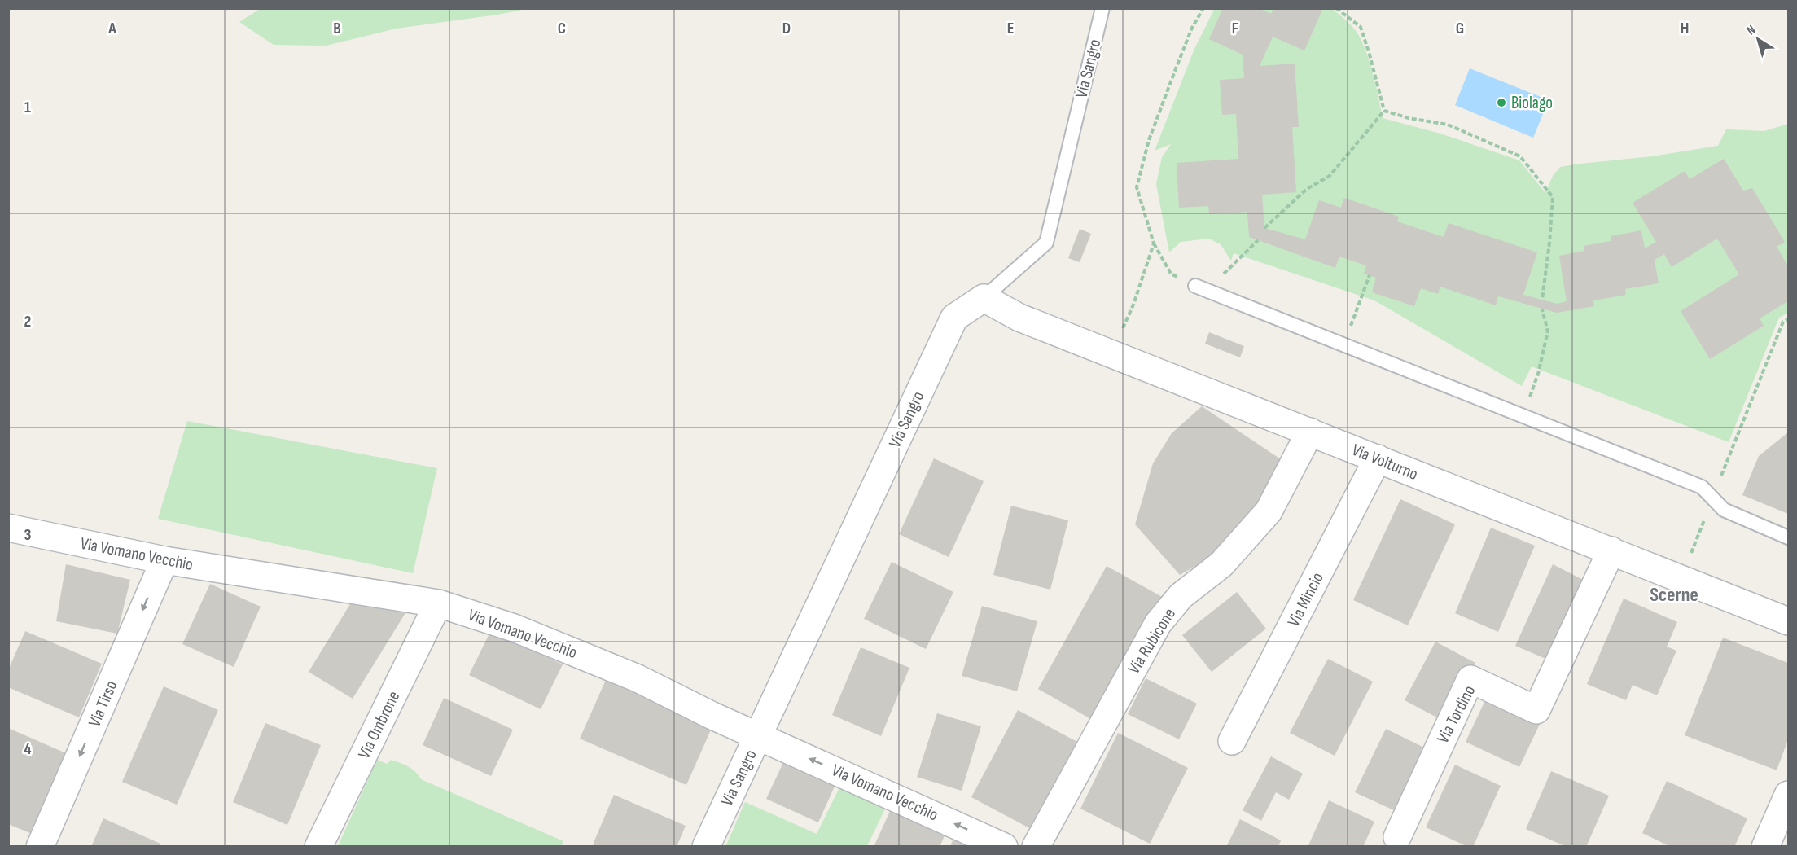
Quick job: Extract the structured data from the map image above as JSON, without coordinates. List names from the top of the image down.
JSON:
{
  "streets": {
    "street": [
      "Via Sangro",
      "Via Volturno",
      "Via Vomano Vecchio",
      "Via Mincio",
      "Via Rubicone",
      "Via Tirso",
      "Via Tordino",
      "Via Ombrone"
    ]
  },
  "crossings": [
    ["Via Sangro", "Via Volturno"],
    ["Via Sangro", "Via Vomano Vecchio"],
    ["Via Volturno", "Via Mincio"],
    ["Via Volturno", "Via Rubicone"],
    ["Via Volturno", "Via Tordino"],
    ["Via Vomano Vecchio", "Via Tirso"],
    ["Via Vomano Vecchio", "Via Ombrone"]
  ],
  "one_way": ["Via Tirso"],
  "districts": ["Scerne"],
  "places": ["Biolago"],
  "north": "top left",
  "grid": {
    "columns": [
      "A",
      "B",
      "C",
      "D",
      "E",
      "F",
      "G",
      "H"
    ],
    "rows": [
      "1",
      "2",
      "3",
      "4"
    ]
  }
}
